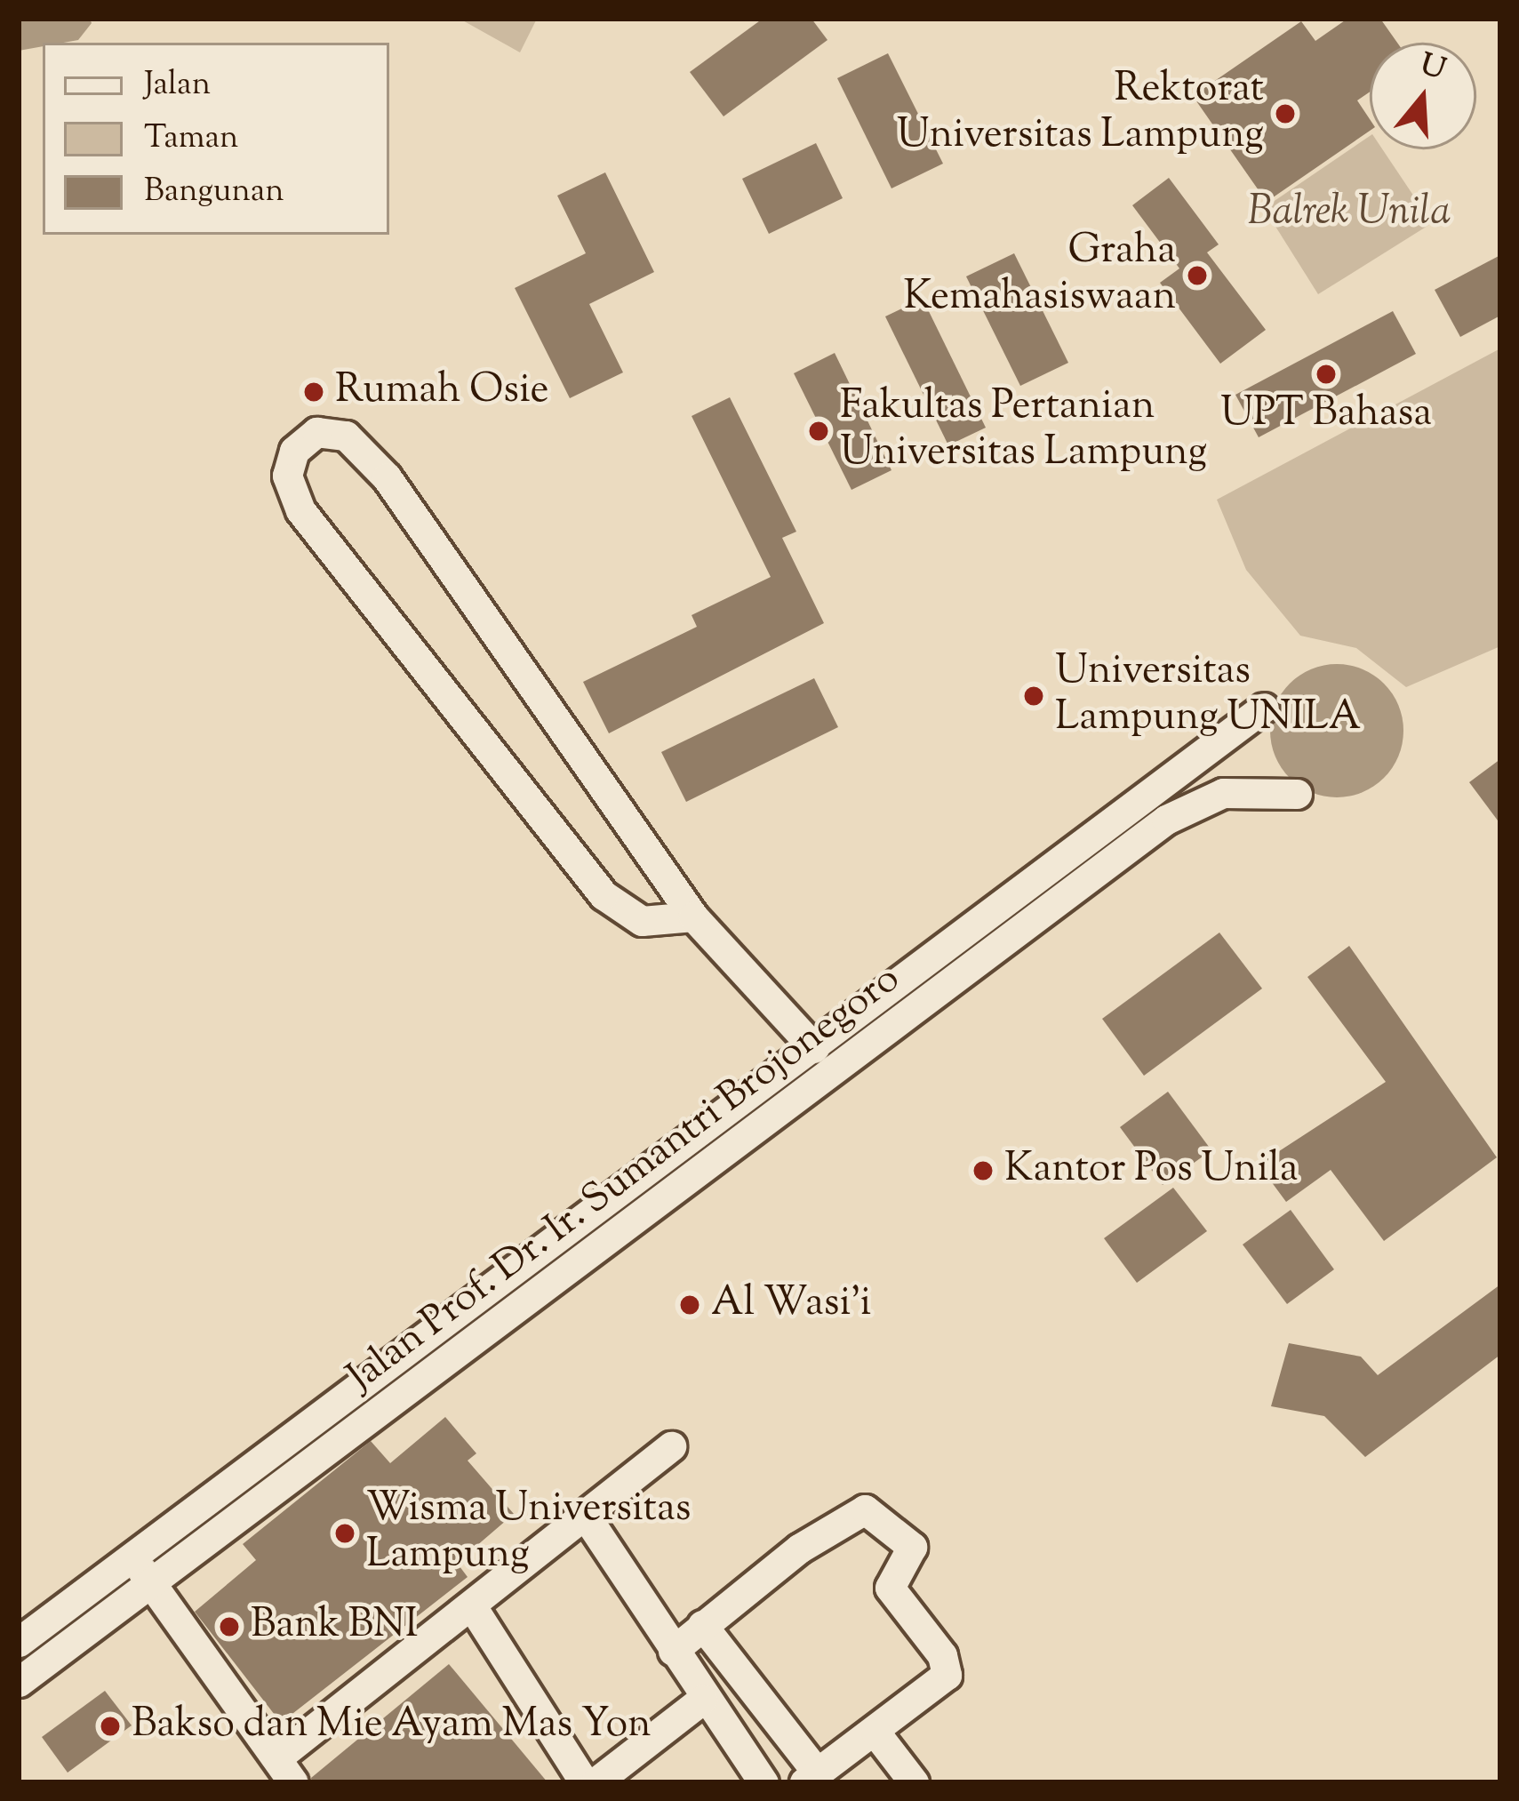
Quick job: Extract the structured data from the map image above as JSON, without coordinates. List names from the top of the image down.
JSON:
{
  "streets": {
    "street": ["Jalan Prof. Dr. Ir. Sumantri Brojonegoro"]
  },
  "parks": ["Balrek Unila"],
  "places": [
    "Rektorat Universitas Lampung",
    "Graha Kemahasiswaan",
    "UPT Bahasa",
    "Rumah Osie",
    "Fakultas Pertanian Universitas Lampung",
    "Universitas Lampung UNILA",
    "Kantor Pos Unila",
    "Al Wasi'i",
    "Wisma Universitas Lampung",
    "Bank BNI",
    "Bakso dan Mie Ayam Mas Yon"
  ],
  "legend": ["Jalan", "Taman", "Bangunan"],
  "north": "top"
}
